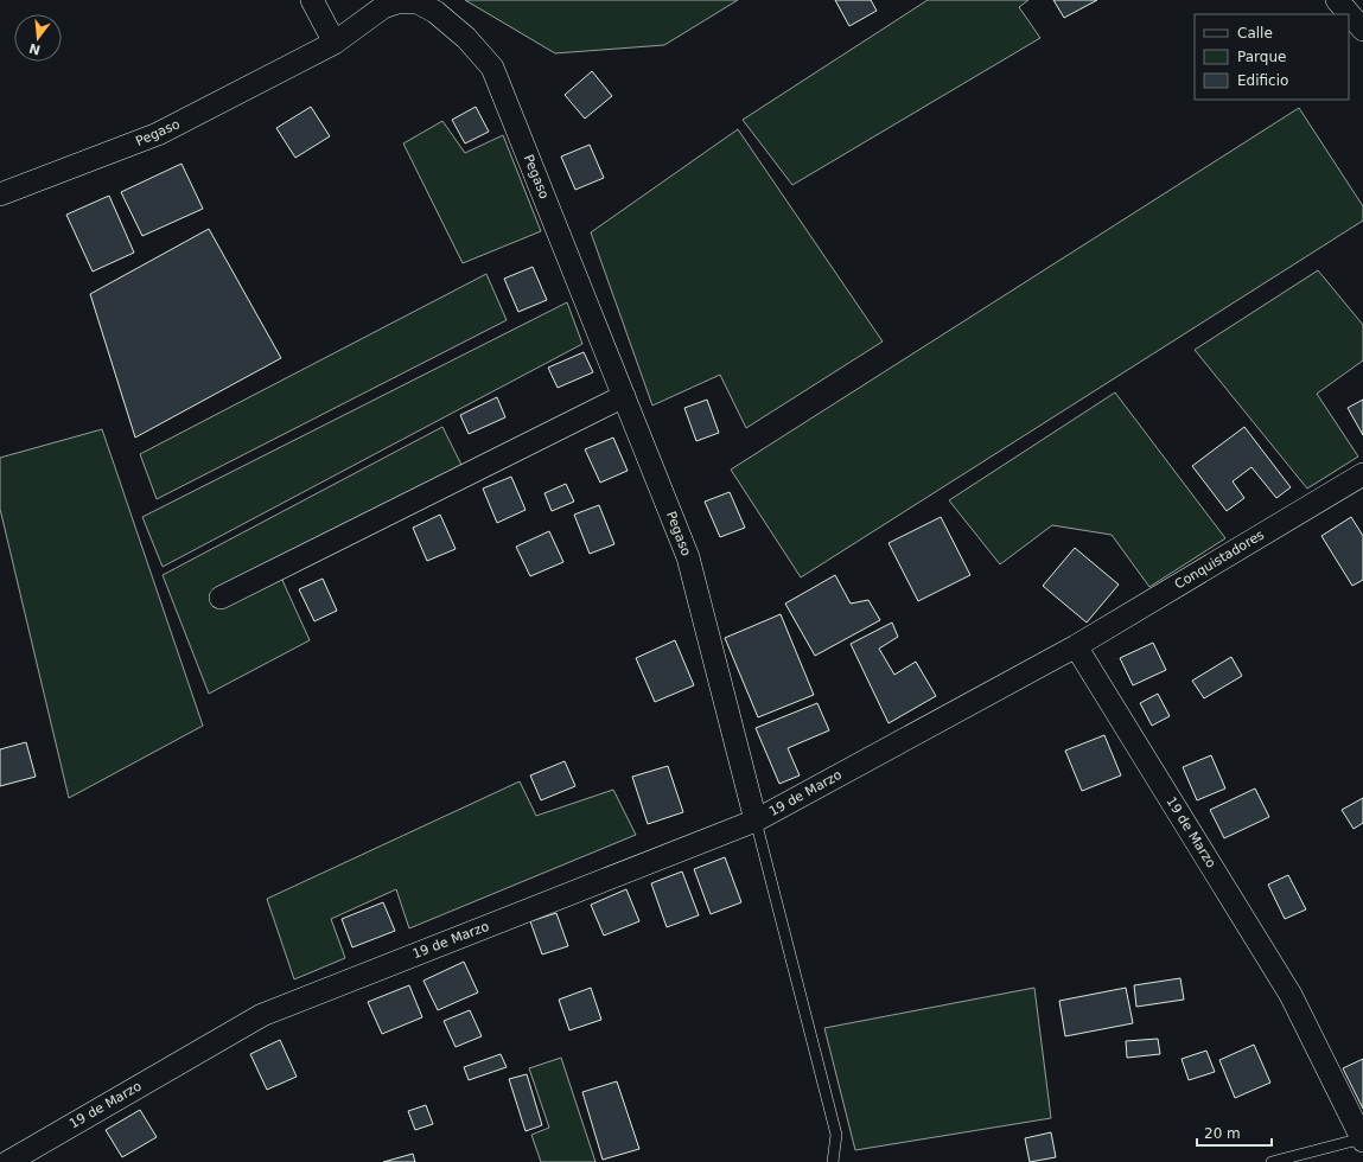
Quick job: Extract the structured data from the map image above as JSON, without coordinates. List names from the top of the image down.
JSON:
{
  "streets": {
    "street": ["Pegaso", "Conquistadores", "19 de Marzo"]
  },
  "crossings": [
    ["Pegaso", "19 de Marzo"],
    ["Conquistadores", "19 de Marzo"]
  ],
  "legend": ["Calle", "Parque", "Edificio"],
  "scale_bar": "20 m",
  "north": "bottom"
}
